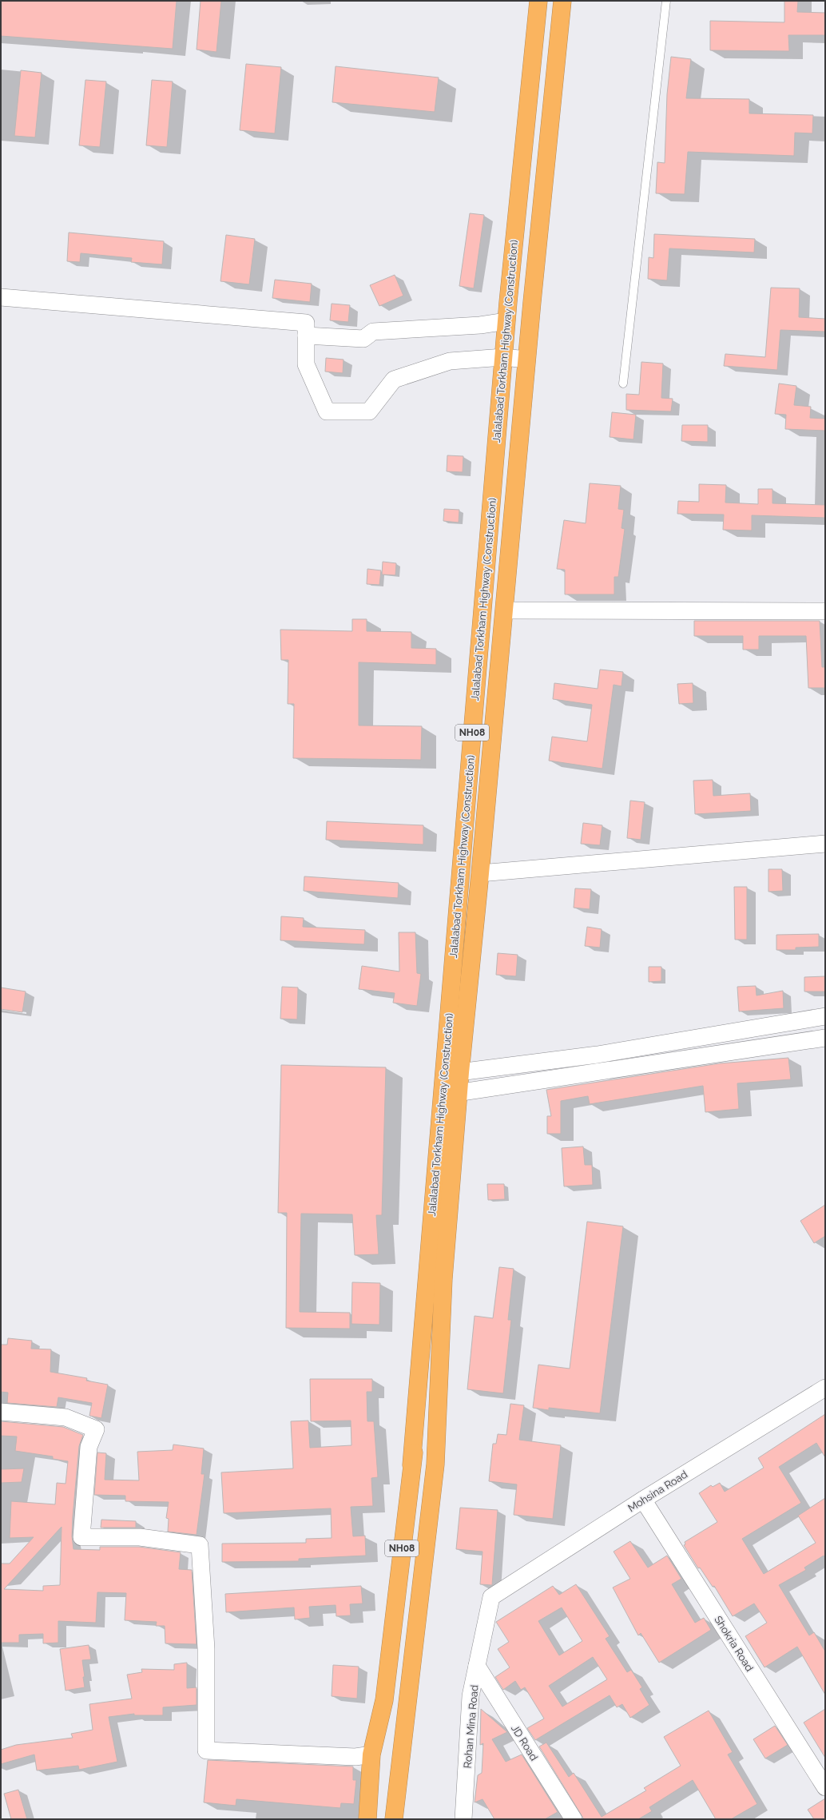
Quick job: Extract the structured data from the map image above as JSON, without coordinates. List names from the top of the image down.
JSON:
{
  "streets": {
    "highway": ["Jalalabad Torkham Highway (Construction)", "NH08"],
    "street": [
      "Mohsina Road",
      "Shokria Road",
      "Rohan Mina Road",
      "JD Road"
    ]
  },
  "crossings": [
    ["Jalalabad Torkham Highway (Construction)", "NH08"],
    ["Mohsina Road", "Shokria Road"],
    ["Mohsina Road", "Rohan Mina Road"],
    ["Rohan Mina Road", "JD Road"]
  ]
}
